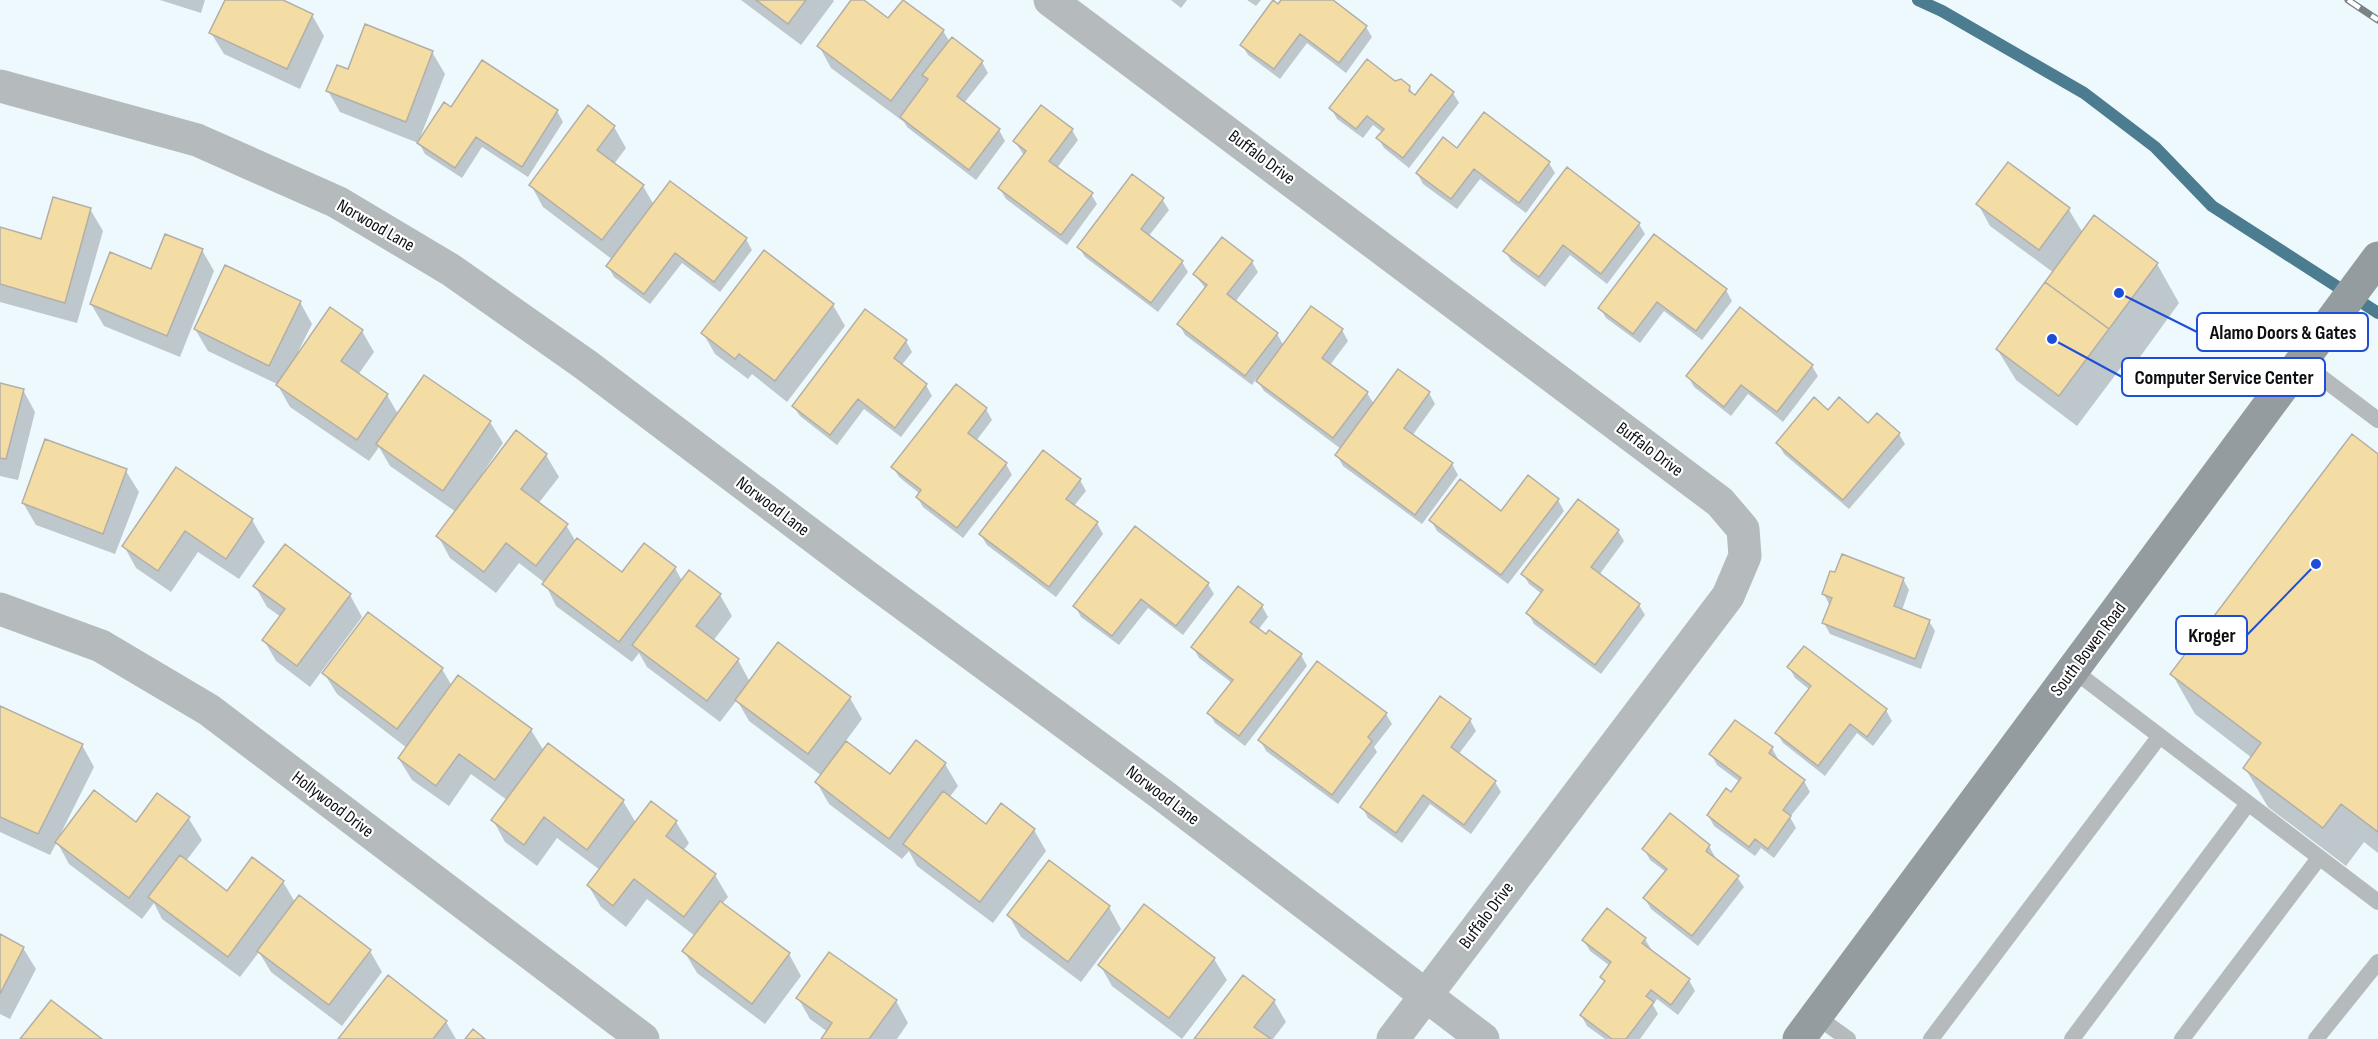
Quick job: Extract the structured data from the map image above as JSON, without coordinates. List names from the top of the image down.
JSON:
{
  "streets": {
    "main road": ["South Bowen Road"],
    "street": ["Buffalo Drive", "Norwood Lane", "Hollywood Drive"]
  },
  "crossings": [
    ["Buffalo Drive", "Norwood Lane"]
  ],
  "places": ["Alamo Doors & Gates", "Computer Service Center", "Kroger"]
}
